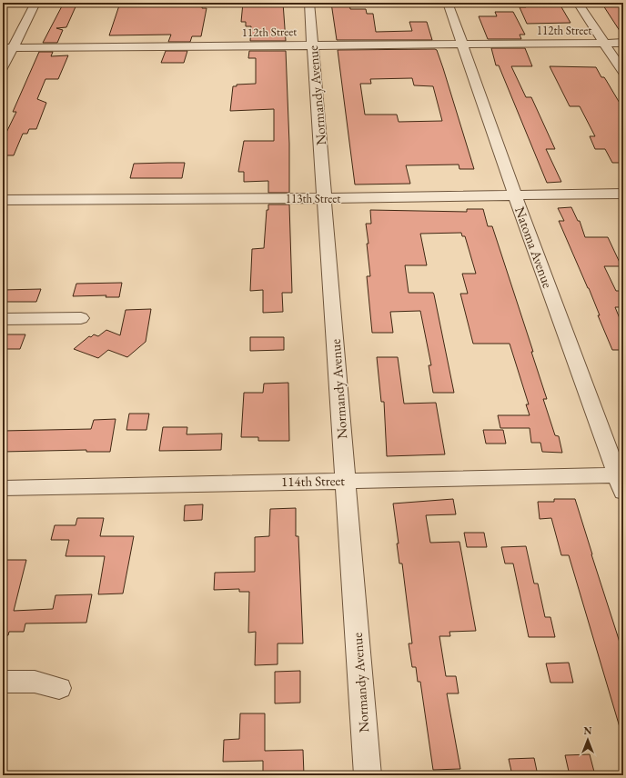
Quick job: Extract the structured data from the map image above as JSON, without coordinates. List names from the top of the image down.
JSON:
{
  "streets": {
    "street": [
      "112th Street",
      "Normandy Avenue",
      "113th Street",
      "Natoma Avenue",
      "114th Street"
    ]
  },
  "crossings": [
    ["112th Street", "Normandy Avenue"],
    ["112th Street", "Natoma Avenue"],
    ["Normandy Avenue", "113th Street"],
    ["Normandy Avenue", "114th Street"],
    ["113th Street", "Natoma Avenue"],
    ["Natoma Avenue", "114th Street"]
  ],
  "north": "top"
}
